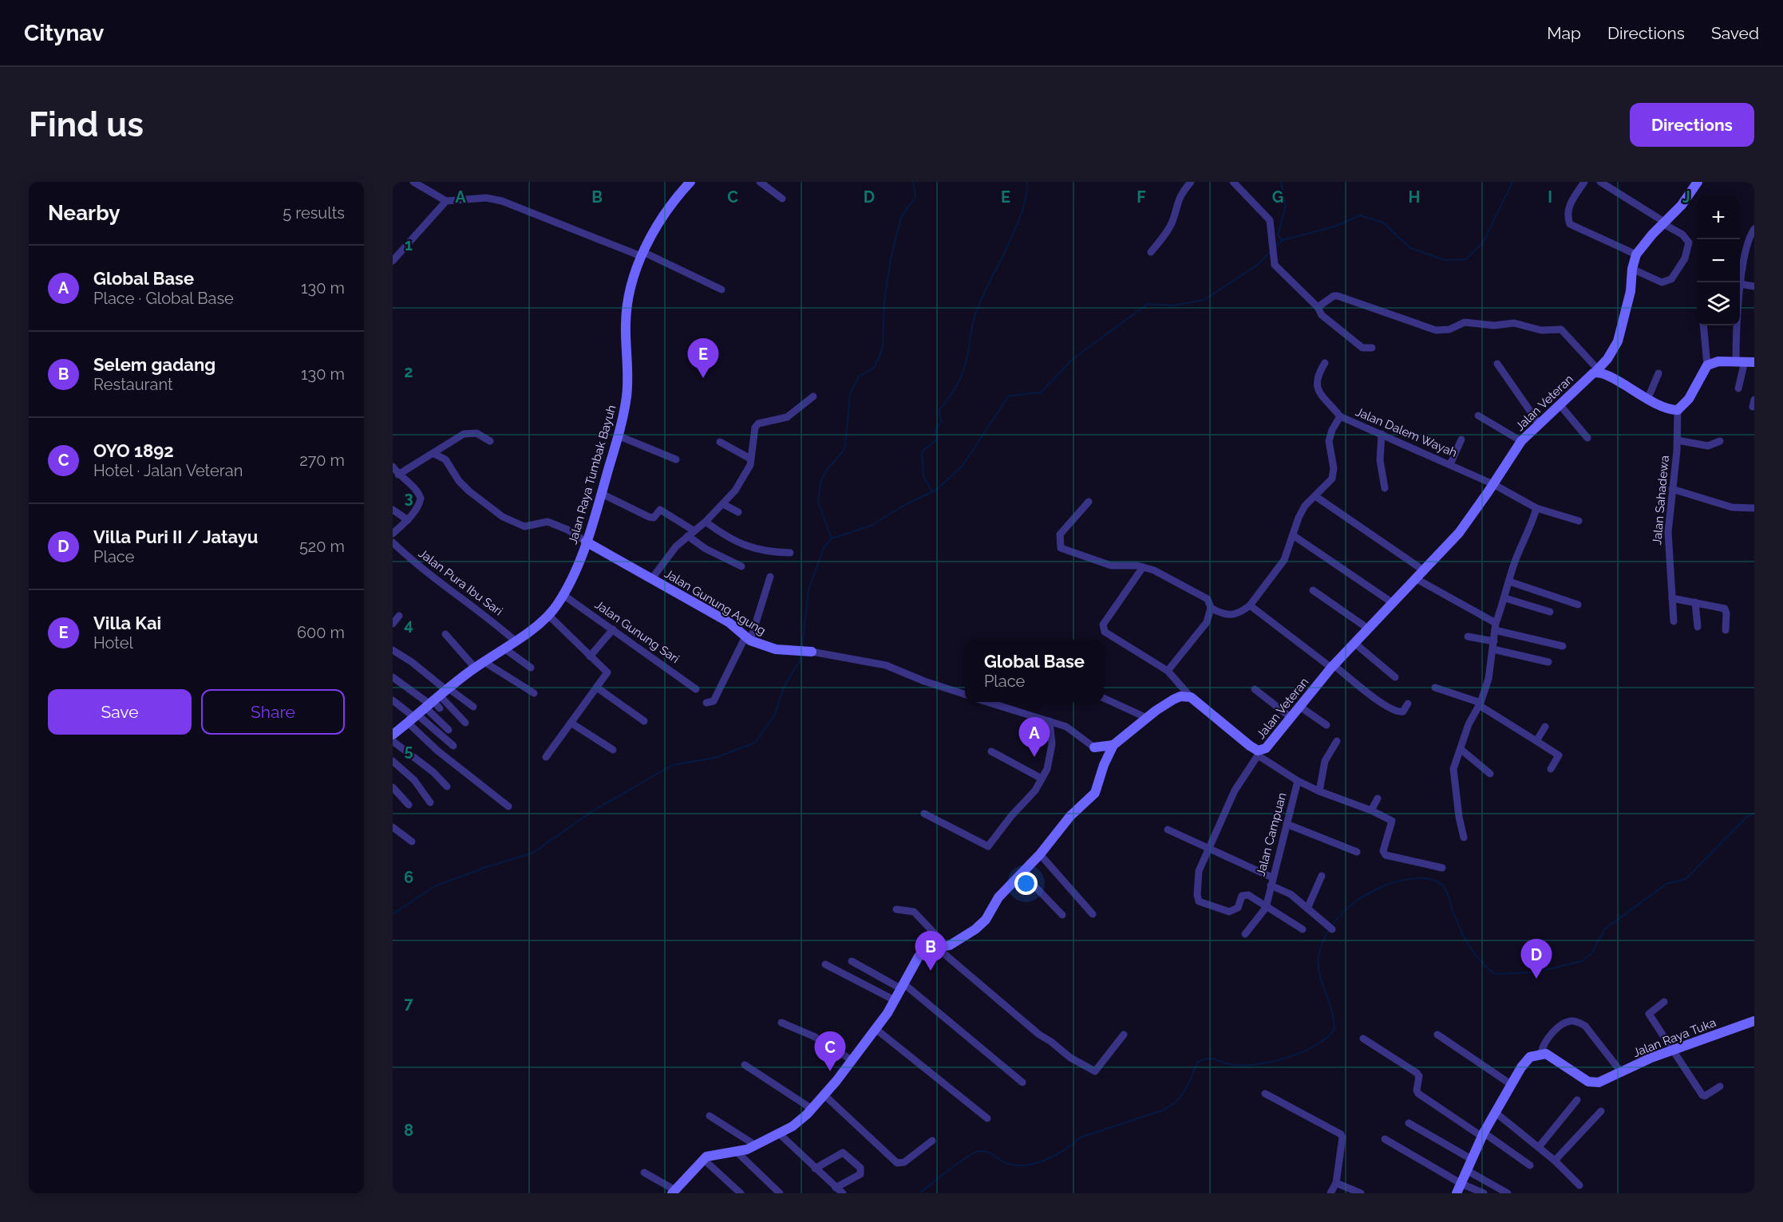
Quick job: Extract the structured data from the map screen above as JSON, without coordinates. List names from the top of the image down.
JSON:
{
  "streets": {
    "street": [
      "Jalan Veteran",
      "Jalan Dalem Wayah",
      "Jalan Raya Tumbak Bayuh",
      "Jalan Sahadewa",
      "Jalan Pura Ibu Sari",
      "Jalan Gunung Agung",
      "Jalan Gunung Sari",
      "Jalan Campuan",
      "Jalan Raya Tuka"
    ]
  },
  "crossings": [
    ["Jalan Veteran", "Jalan Dalem Wayah"],
    ["Jalan Veteran", "Jalan Campuan"],
    ["Jalan Raya Tumbak Bayuh", "Jalan Pura Ibu Sari"],
    ["Jalan Raya Tumbak Bayuh", "Jalan Gunung Agung"],
    ["Jalan Raya Tumbak Bayuh", "Jalan Gunung Sari"]
  ],
  "page": {
    "header": "Citynav",
    "nav": ["Map", "Directions", "Saved"],
    "buttons": [
      "Directions",
      ["Save", "Share"]
    ],
    "title": "Find us",
    "heading": ["Nearby", "5 results"],
    "map_buttons": ["+", "−"],
    "list": [
      {
        "mark": "A",
        "name": "Global Base",
        "note": "Place · Global Base",
        "value": "130 m"
      },
      {
        "mark": "B",
        "name": "Selem gadang",
        "note": "Restaurant",
        "value": "130 m"
      },
      {
        "mark": "C",
        "name": "OYO 1892",
        "note": "Hotel · Jalan Veteran",
        "value": "270 m"
      },
      {
        "mark": "D",
        "name": "Villa Puri II / Jatayu",
        "note": "Place",
        "value": "520 m"
      },
      {
        "mark": "E",
        "name": "Villa Kai",
        "note": "Hotel",
        "value": "600 m"
      }
    ],
    "pins": [
      "E",
      "A",
      "B",
      "D",
      "C"
    ],
    "popup": ["Global Base", "Place"]
  },
  "grid": {
    "columns": [
      "A",
      "B",
      "C",
      "D",
      "E",
      "F",
      "G",
      "H",
      "I",
      "J"
    ],
    "rows": [
      "1",
      "2",
      "3",
      "4",
      "5",
      "6",
      "7",
      "8"
    ]
  }
}
